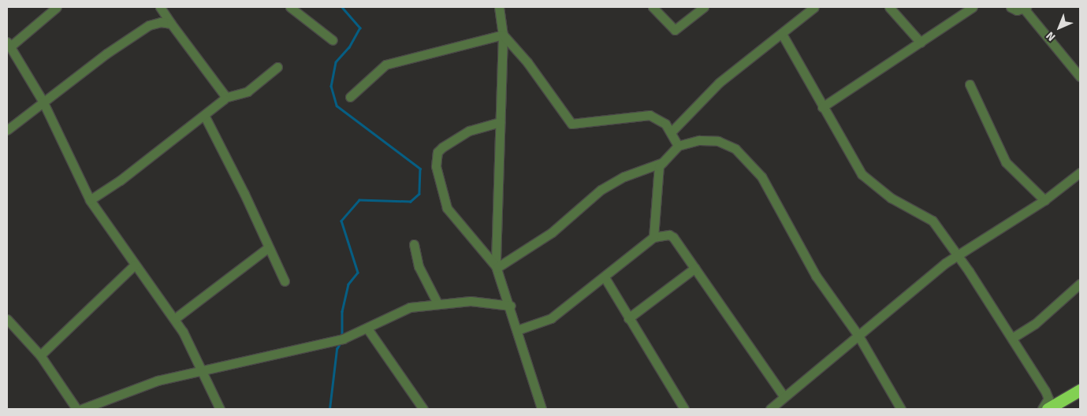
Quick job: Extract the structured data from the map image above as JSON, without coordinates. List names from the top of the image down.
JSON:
{
  "north": "bottom left"
}
